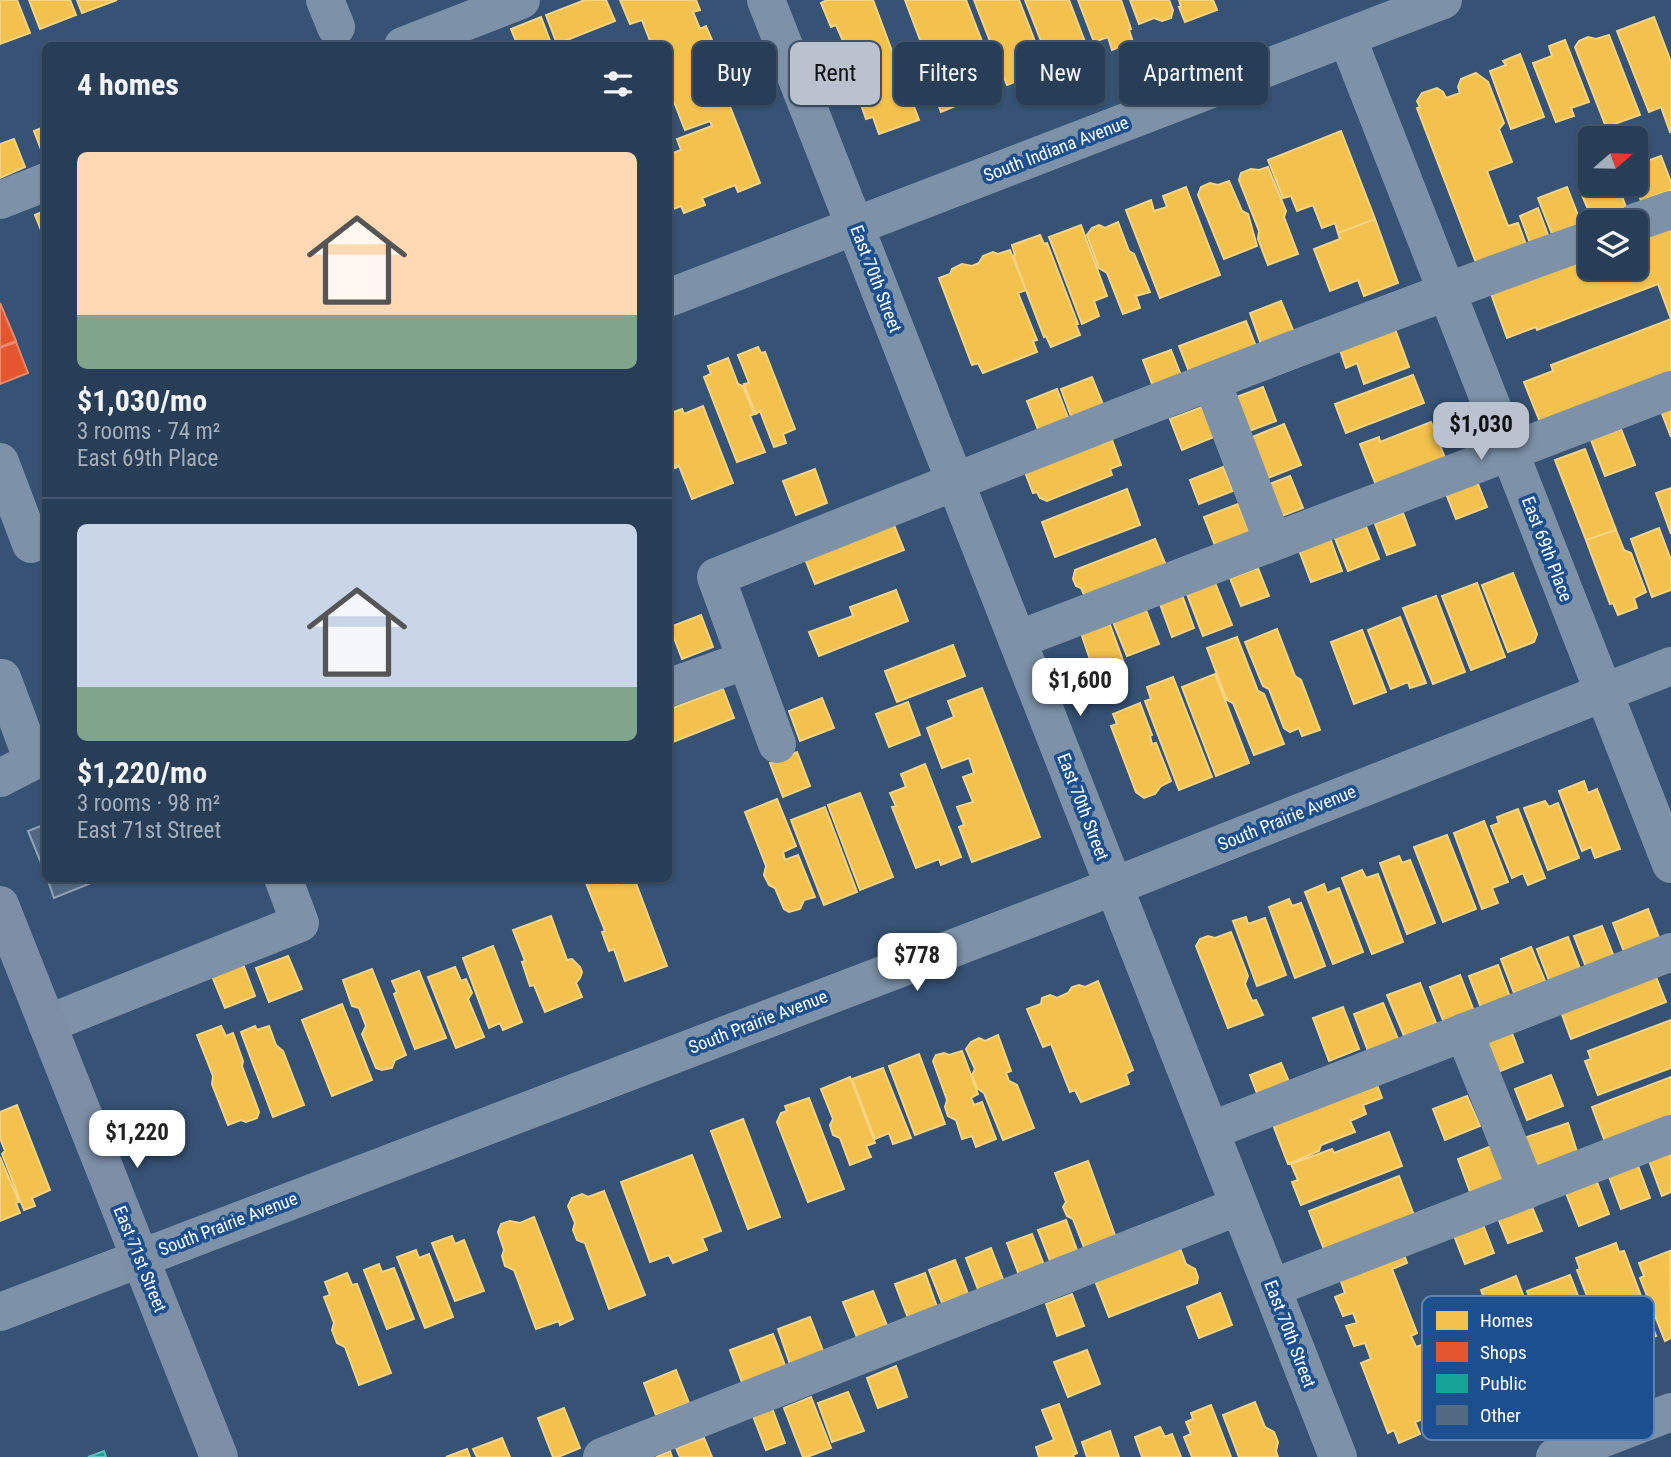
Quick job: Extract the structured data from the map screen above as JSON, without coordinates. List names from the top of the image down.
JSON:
{
  "streets": {
    "main road": ["East 71st Street"],
    "street": [
      "South Indiana Avenue",
      "East 70th Street",
      "East 69th Place",
      "South Prairie Avenue"
    ]
  },
  "crossings": [
    ["South Indiana Avenue", "East 70th Street"],
    ["South Indiana Avenue", "East 69th Place"],
    ["East 70th Street", "South Prairie Avenue"],
    ["East 69th Place", "South Prairie Avenue"],
    ["South Prairie Avenue", "East 71st Street"]
  ],
  "legend": [
    "Homes",
    "Shops",
    "Public",
    "Other"
  ],
  "north": "right",
  "page": {
    "chip": [
      "Buy",
      "Rent",
      "Filters",
      "New",
      "Apartment"
    ],
    "heading": "4 homes",
    "list": [
      {
        "name": "$1,030/mo",
        "note": "3 rooms · 74 m² · East 69th Place"
      },
      {
        "name": "$1,220/mo",
        "note": "3 rooms · 98 m² · East 71st Street"
      }
    ],
    "price": [
      "$1,030",
      "$1,600",
      "$778",
      "$1,220"
    ]
  }
}
